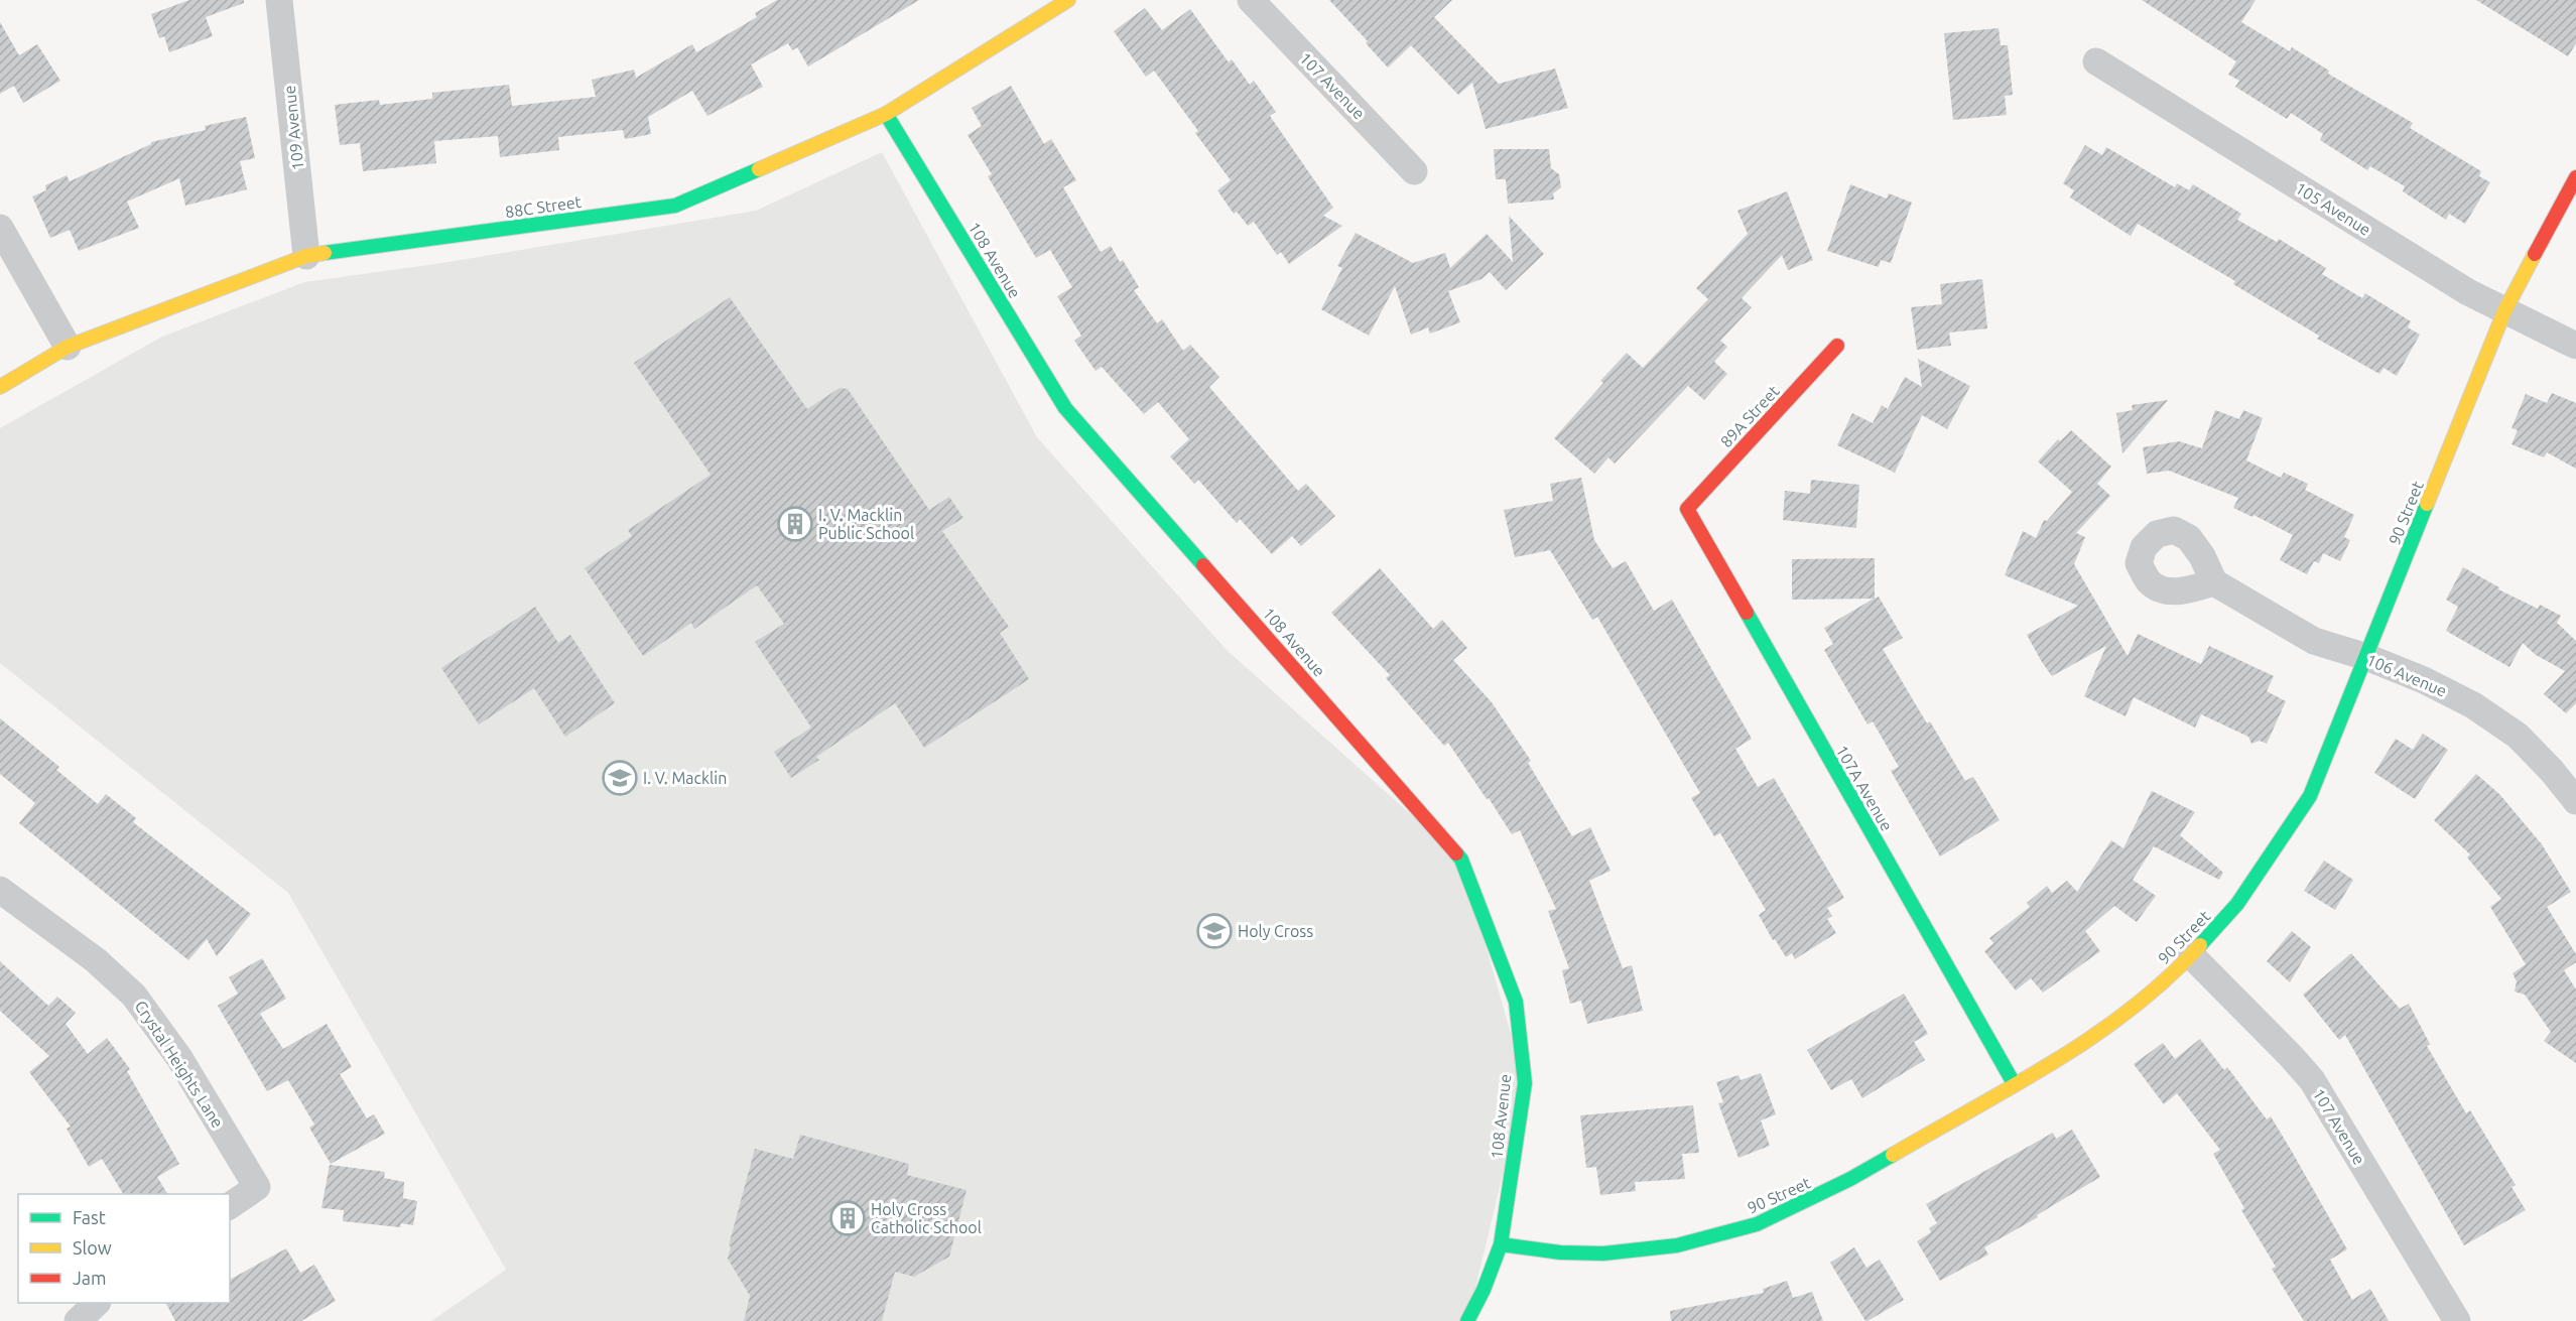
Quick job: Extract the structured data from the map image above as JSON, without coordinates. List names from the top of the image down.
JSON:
{
  "streets": {
    "street": [
      "107 Avenue",
      "109 Avenue",
      "88C Street",
      "105 Avenue",
      "108 Avenue",
      "89A Street",
      "90 Street",
      "106 Avenue",
      "107A Avenue",
      "Crystal Heights Lane"
    ]
  },
  "crossings": [
    ["107 Avenue", "90 Street"],
    ["109 Avenue", "88C Street"],
    ["88C Street", "108 Avenue"],
    ["105 Avenue", "90 Street"],
    ["108 Avenue", "90 Street"],
    ["89A Street", "107A Avenue"],
    ["90 Street", "106 Avenue"],
    ["90 Street", "107A Avenue"]
  ],
  "places": {
    "building": ["I. V. Macklin Public School", "Holy Cross Catholic School"],
    "school or university": ["I. V. Macklin", "Holy Cross"]
  },
  "legend": ["Fast", "Slow", "Jam"]
}
